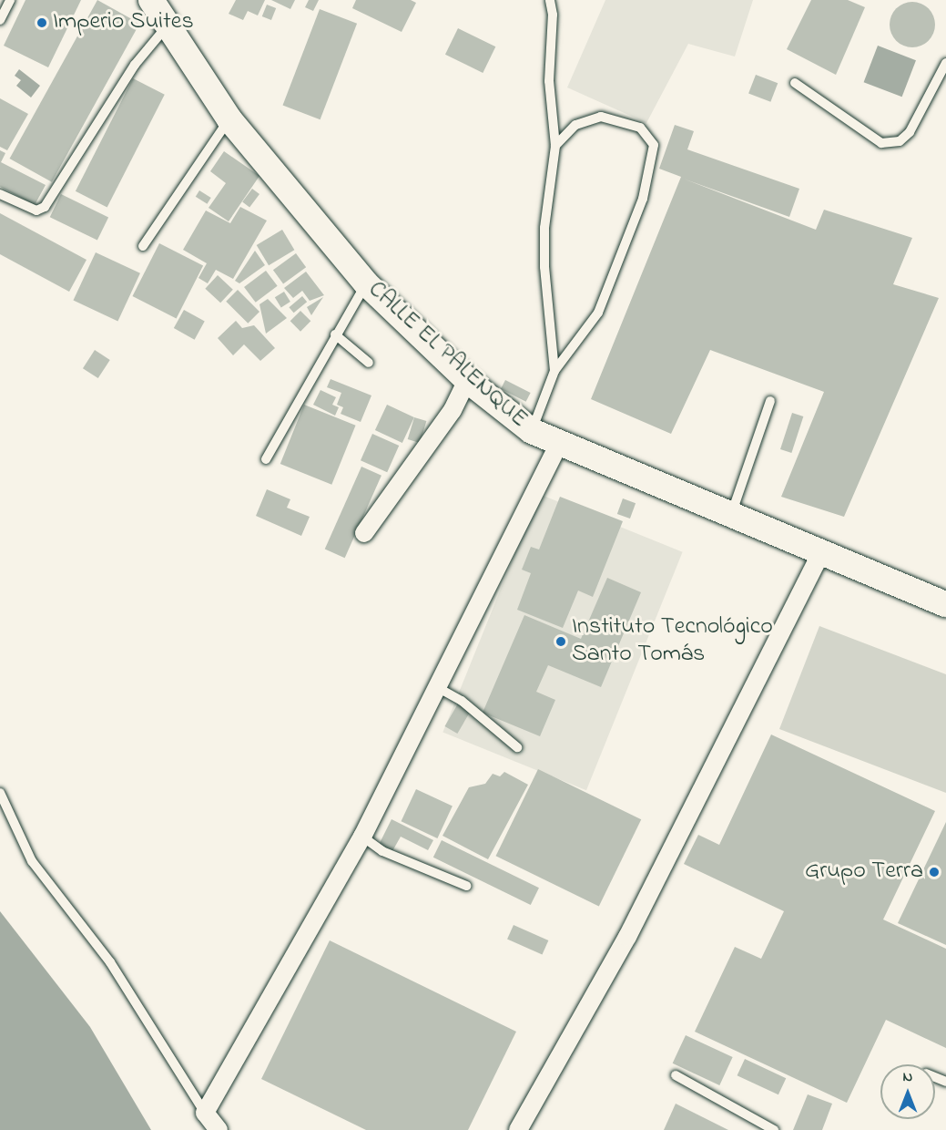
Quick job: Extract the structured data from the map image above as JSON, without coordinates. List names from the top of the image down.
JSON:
{
  "streets": {
    "street": ["CALLE EL PALENQUE"]
  },
  "places": ["Imperio Suites", "Instituto Tecnológico Santo Tomás", "Grupo Terra"],
  "north": "top"
}
